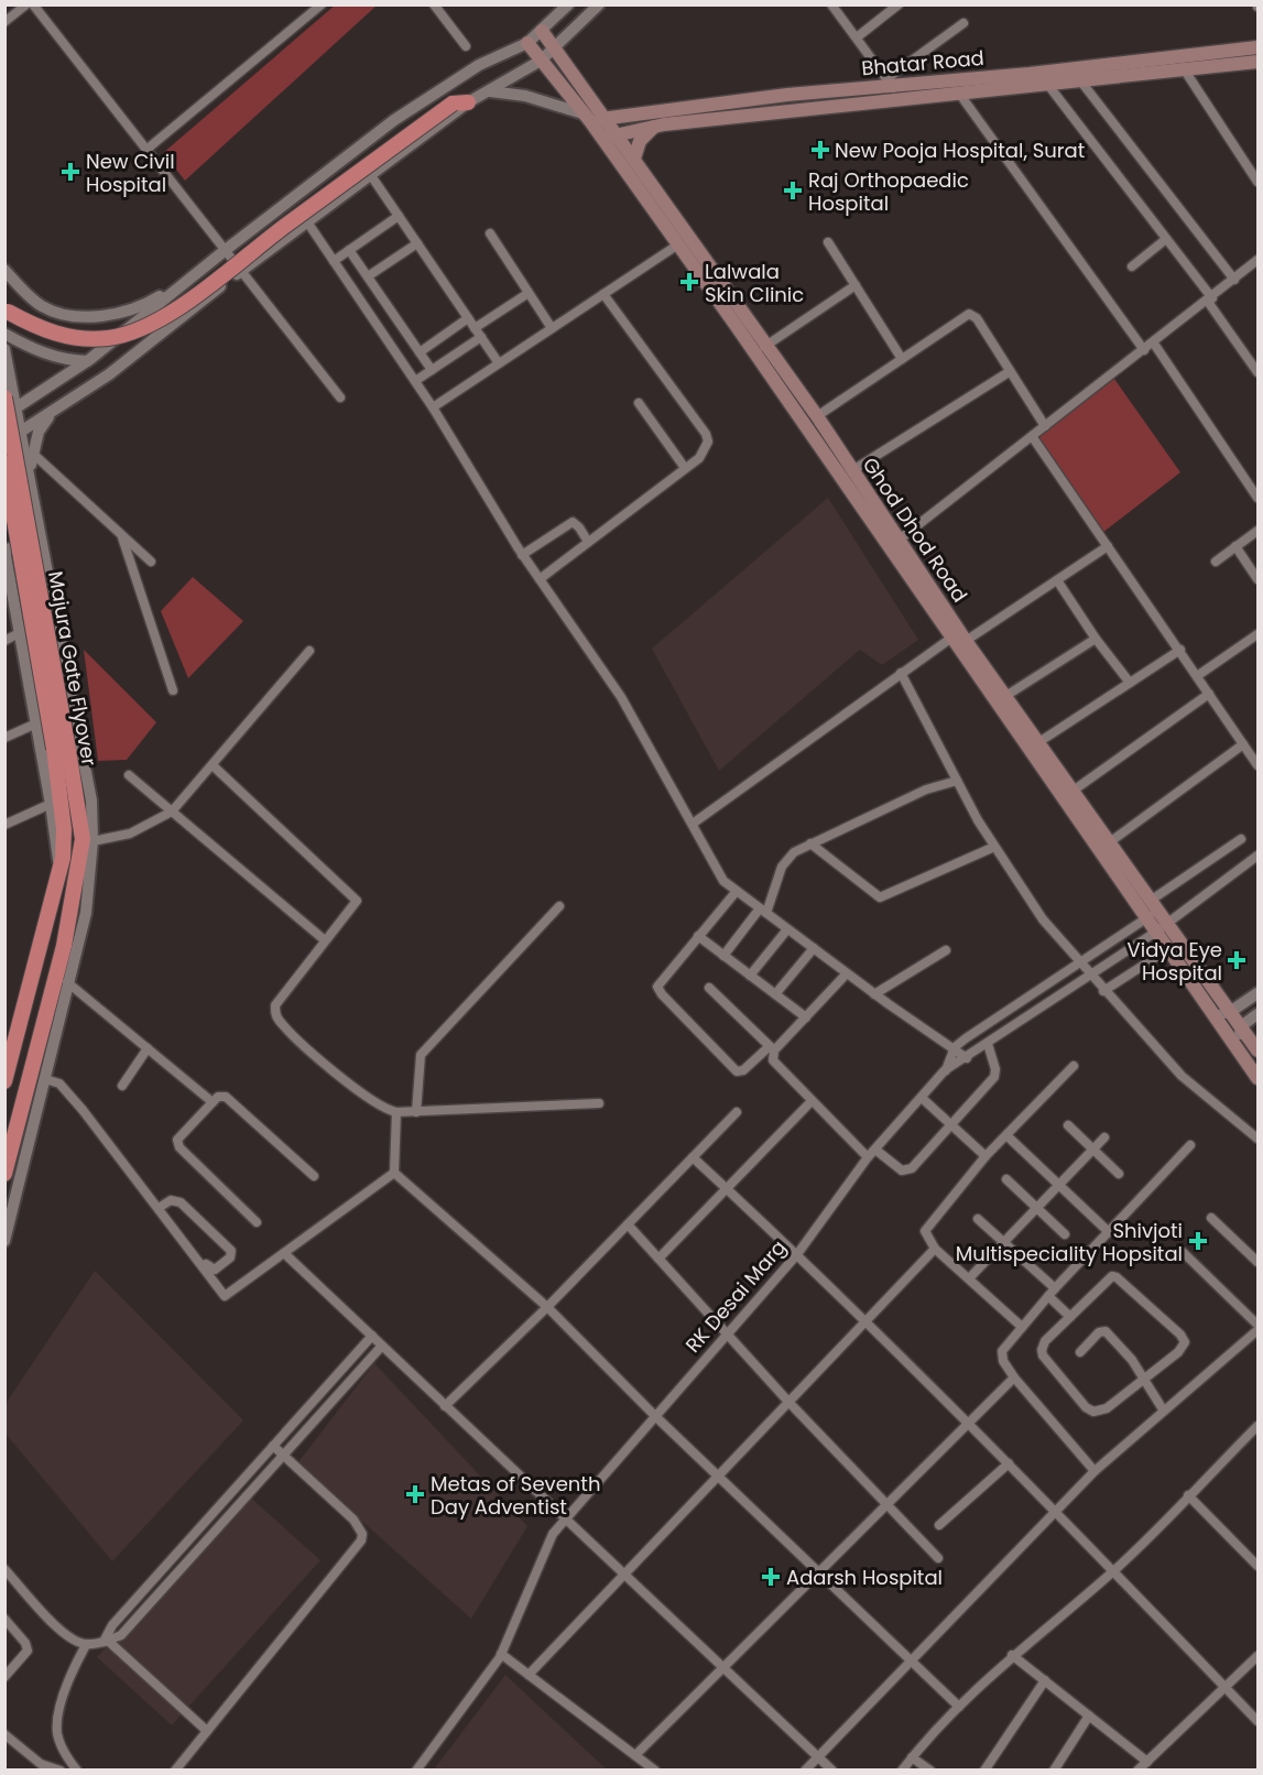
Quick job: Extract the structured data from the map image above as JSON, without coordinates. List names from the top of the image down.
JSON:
{
  "streets": {
    "highway": ["Majura Gate Flyover"],
    "main road": ["Bhatar Road", "Ghod Dhod Road"],
    "street": ["RK Desai Marg"]
  },
  "crossings": [
    ["Bhatar Road", "Ghod Dhod Road"]
  ],
  "places": {
    "health": [
      "New Pooja Hospital, Surat",
      "New Civil Hospital",
      "Raj Orthopaedic Hospital",
      "Lalwala Skin Clinic",
      "Vidya Eye Hospital",
      "Shivjoti Multispeciality Hopsital",
      "Metas of Seventh Day Adventist",
      "Adarsh Hospital"
    ]
  }
}
